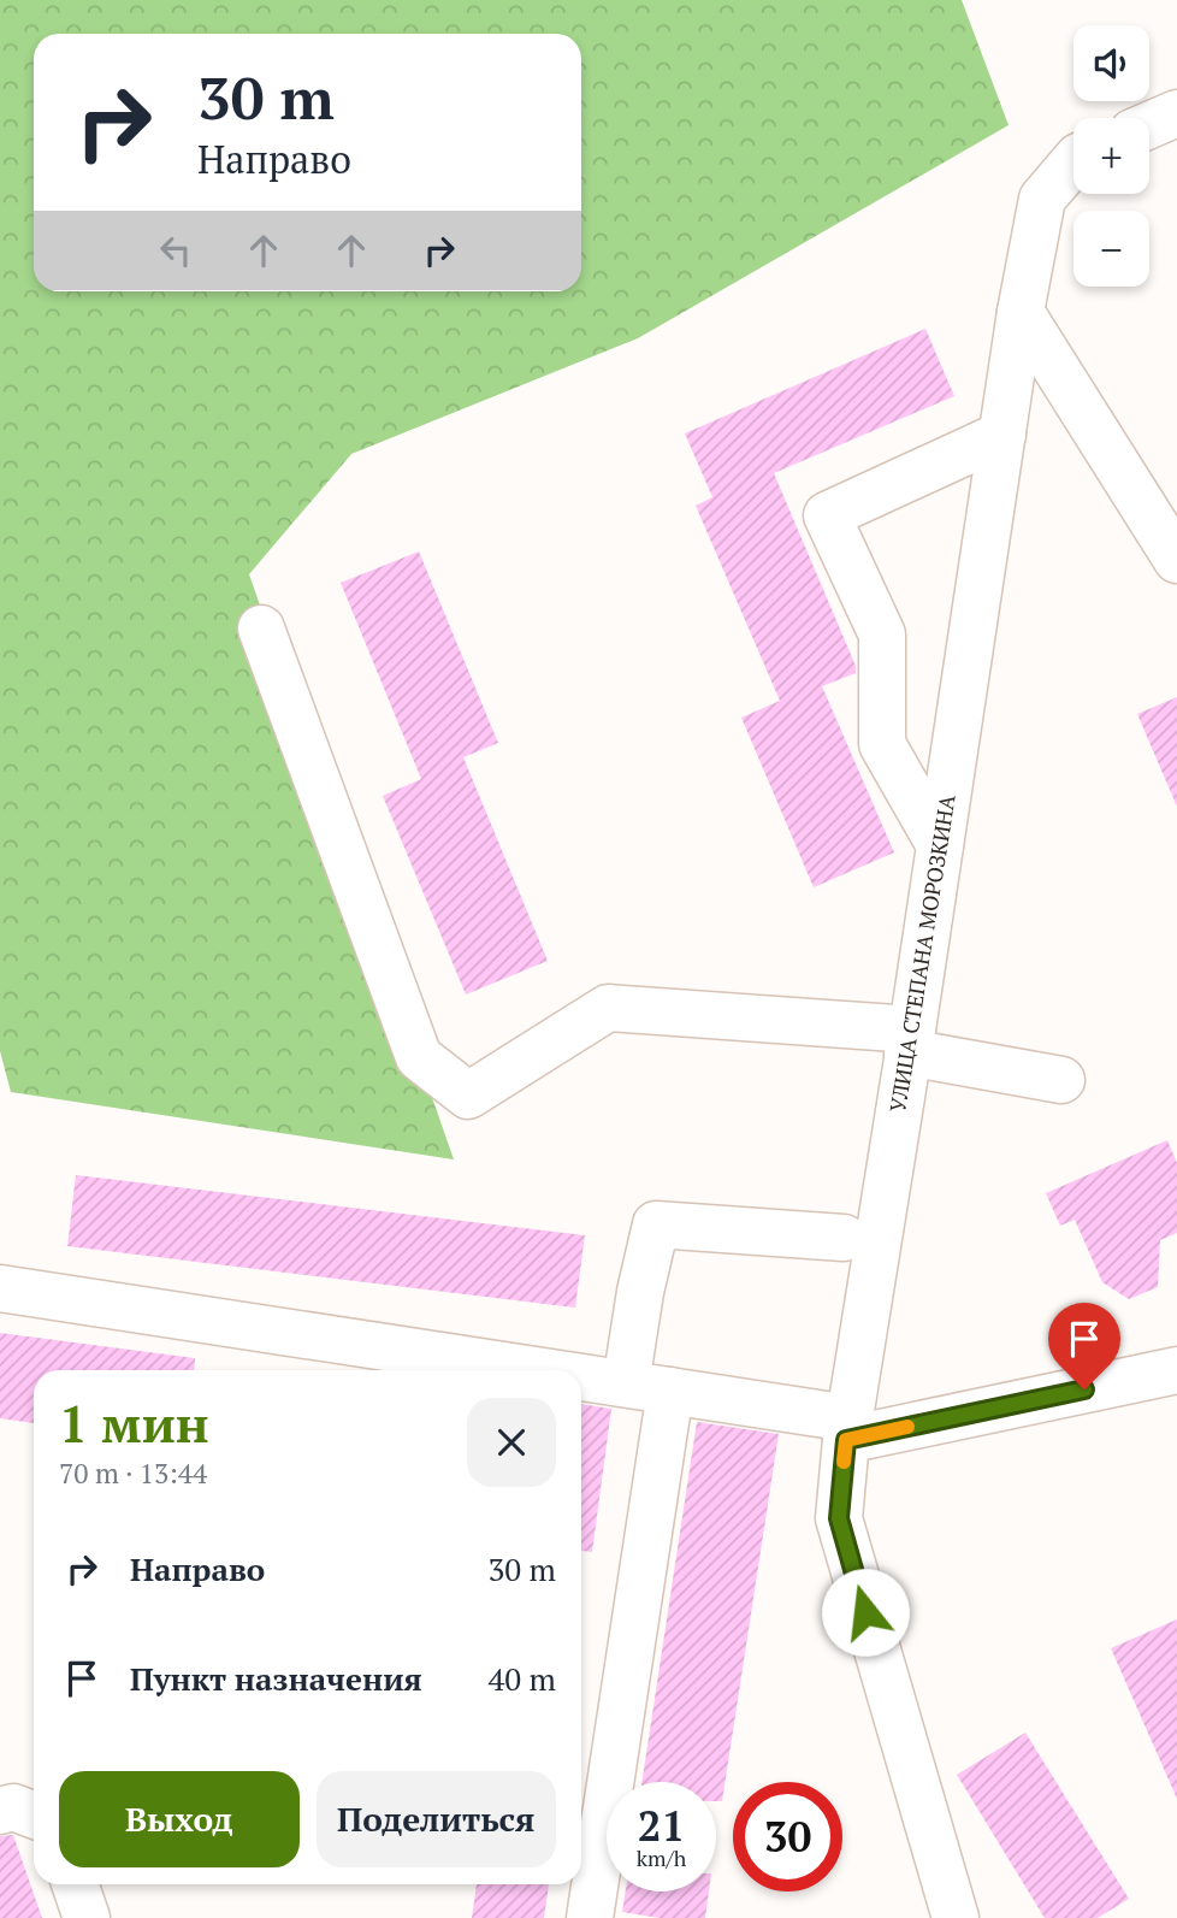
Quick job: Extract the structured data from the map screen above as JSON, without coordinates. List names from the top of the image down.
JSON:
{
  "streets": {
    "street": ["УЛИЦА СТЕПАНА МОРОЗКИНА"]
  },
  "page": {
    "map_buttons": ["+", "−"],
    "turn": ["30 m", "Направо"],
    "heading": ["1 мин", "70 m · 13:44"],
    "list": [
      {
        "name": "Направо",
        "value": "30 m"
      },
      {
        "name": "Пункт назначения",
        "value": "40 m"
      }
    ],
    "buttons": ["Выход", "Поделиться"],
    "speed": "21 km/h",
    "limit": "30"
  }
}
